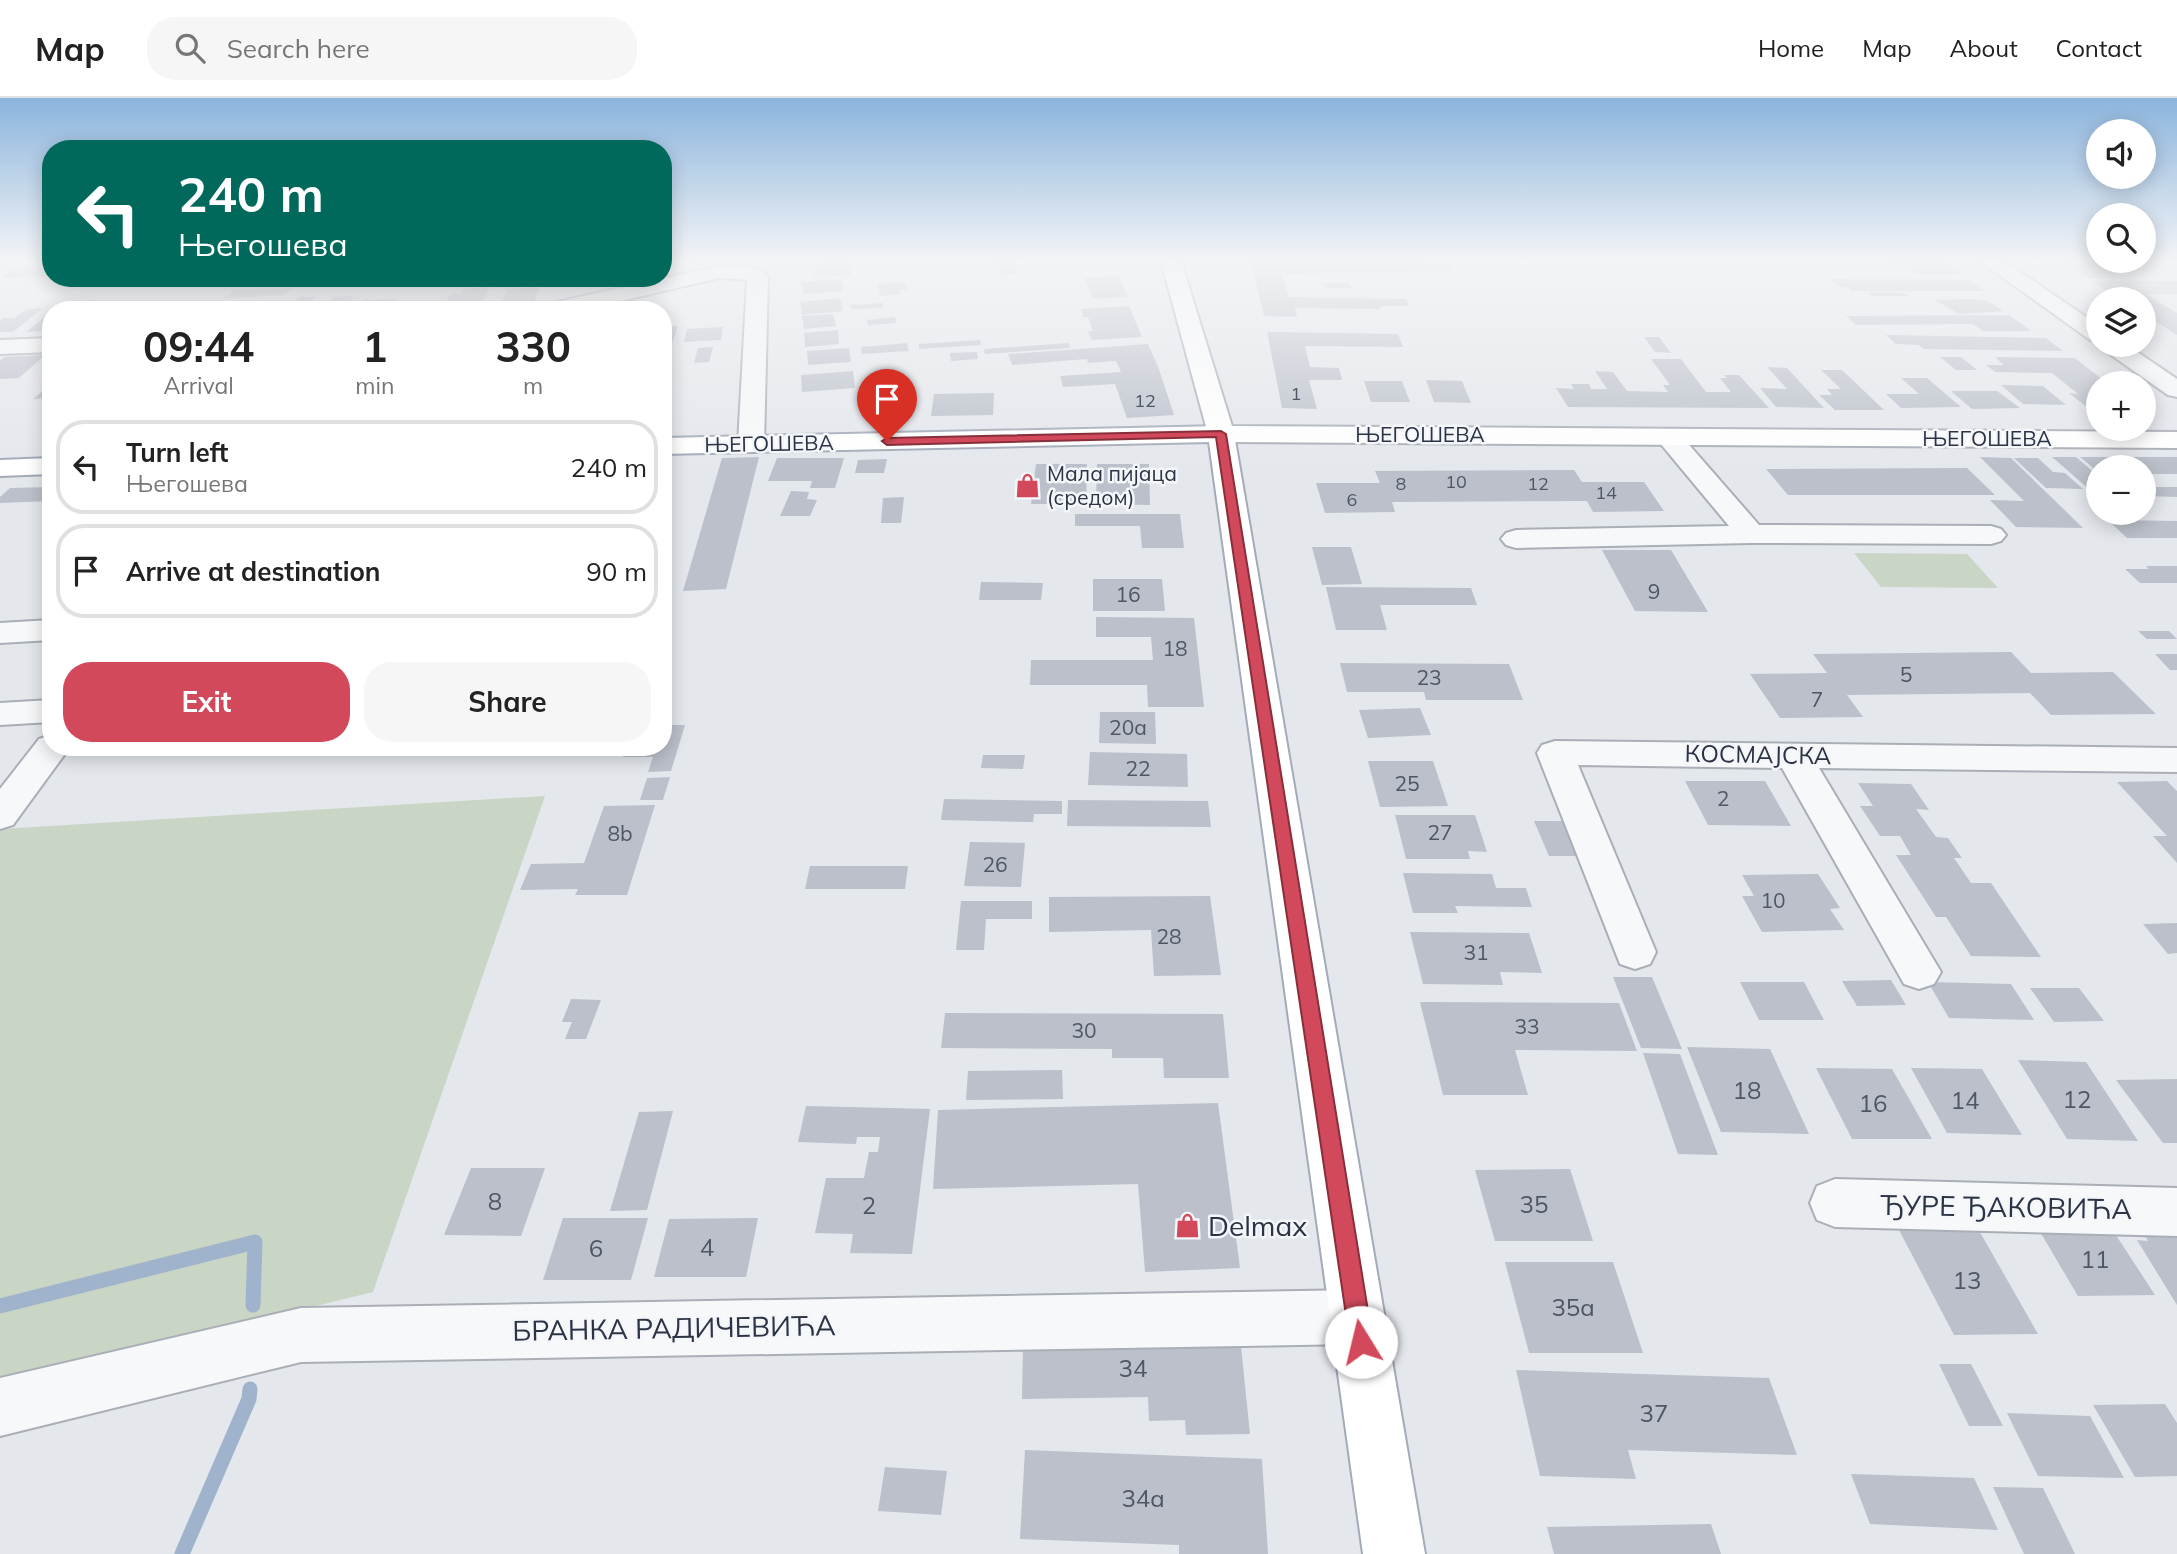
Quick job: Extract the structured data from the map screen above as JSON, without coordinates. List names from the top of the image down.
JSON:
{
  "streets": {
    "main road": ["ЊЕГОШЕВА"],
    "street": ["КОСМАЈСКА", "ЂУРЕ ЂАКОВИЋА", "БРАНКА РАДИЧЕВИЋА"]
  },
  "places": {
    "shop": ["Мала пијаца (средом)", "Delmax"]
  },
  "house_numbers": [
    "1",
    "12",
    "10",
    "8",
    "12",
    "14",
    "6",
    "9",
    "16",
    "18",
    "5",
    "23",
    "7",
    "20a",
    "22",
    "25",
    "2",
    "27",
    "8b",
    "26",
    "10",
    "28",
    "31",
    "33",
    "30",
    "18",
    "12",
    "14",
    "16",
    "8",
    "35",
    "2",
    "4",
    "6",
    "11",
    "13",
    "35a",
    "34",
    "37",
    "34a"
  ],
  "page": {
    "header": "Map",
    "search": "Search here",
    "nav": [
      "Home",
      "Map",
      "About",
      "Contact"
    ],
    "map_buttons": ["+", "−"],
    "turn": ["240 m", "Његошева"],
    "eta": [
      "09:44",
      "Arrival",
      "1",
      "min",
      "330",
      "m"
    ],
    "list": [
      {
        "name": "Turn left",
        "note": "Његошева",
        "value": "240 m"
      },
      {
        "name": "Arrive at destination",
        "value": "90 m"
      }
    ],
    "buttons": ["Exit", "Share"]
  }
}
